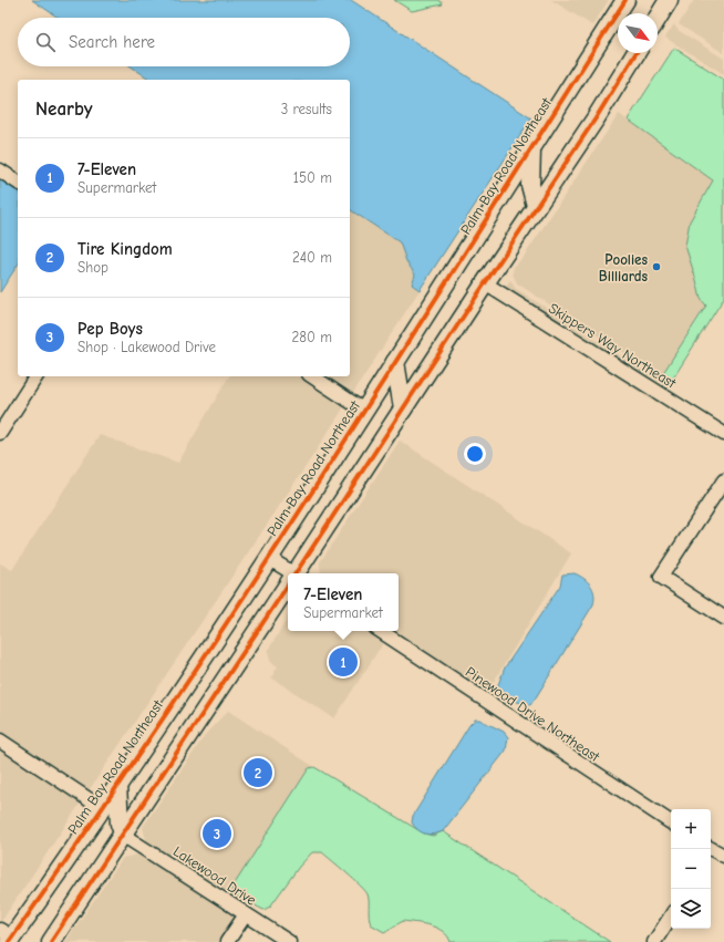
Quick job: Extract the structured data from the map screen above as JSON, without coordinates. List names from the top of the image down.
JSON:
{
  "streets": {
    "main road": ["Palm Bay Road Northeast"],
    "street": ["Skippers Way Northeast", "Pinewood Drive Northeast", "Lakewood Drive"]
  },
  "places": ["Poolies Billiards"],
  "north": "bottom right",
  "page": {
    "search": "Search here",
    "heading": ["Nearby", "3 results"],
    "list": [
      {
        "mark": "1",
        "name": "7-Eleven",
        "note": "Supermarket",
        "value": "150 m"
      },
      {
        "mark": "2",
        "name": "Tire Kingdom",
        "note": "Shop",
        "value": "240 m"
      },
      {
        "mark": "3",
        "name": "Pep Boys",
        "note": "Shop · Lakewood Drive",
        "value": "280 m"
      }
    ],
    "popup": ["7-Eleven", "Supermarket"],
    "pins": ["1", "2", "3"],
    "map_buttons": ["+", "−"]
  }
}
